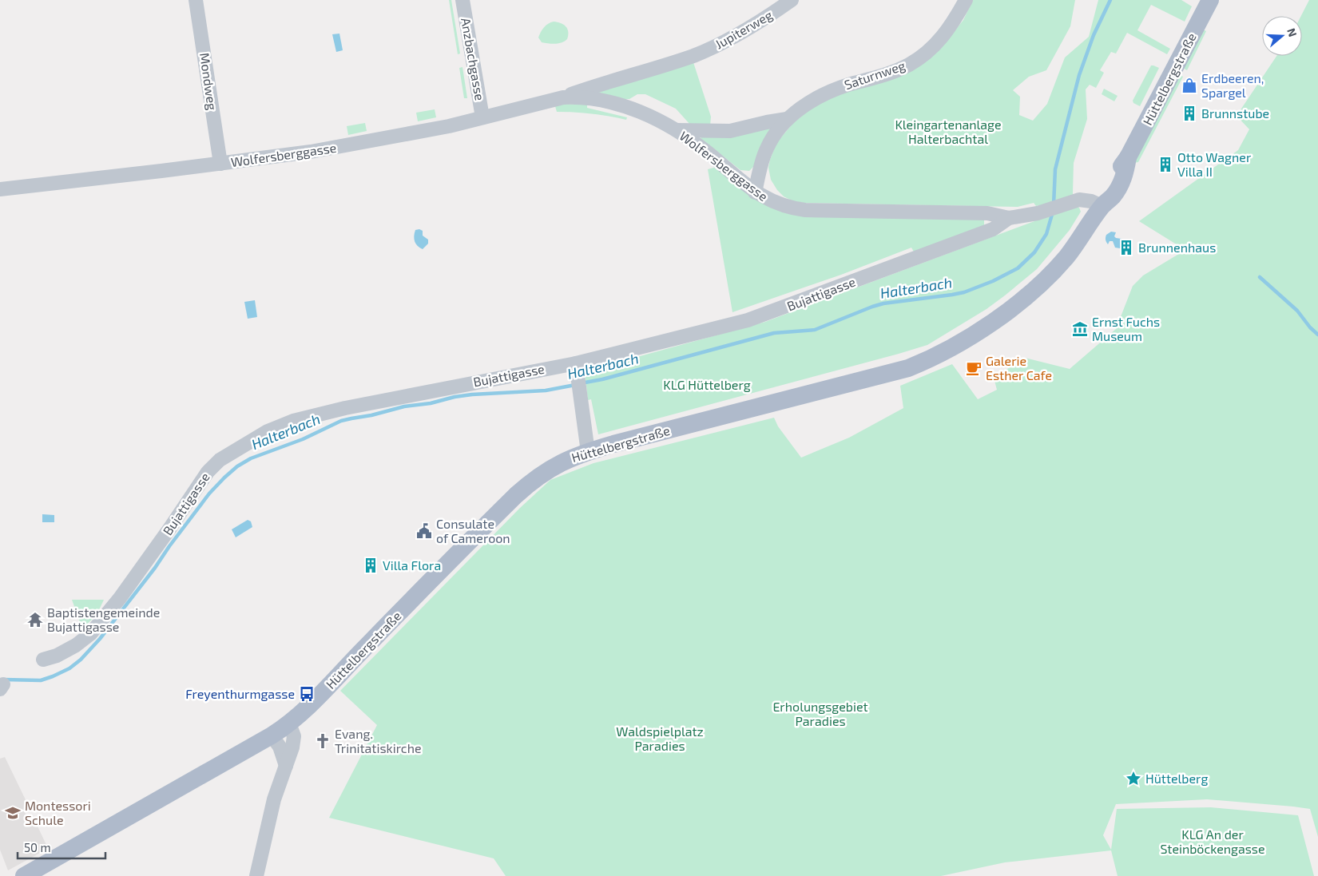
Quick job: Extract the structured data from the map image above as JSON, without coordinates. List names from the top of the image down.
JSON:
{
  "streets": {
    "main road": ["Hüttelbergstraße"],
    "street": [
      "Jupiterweg",
      "Anzbachgasse",
      "Saturnweg",
      "Mondweg",
      "Wolfersberggasse",
      "Bujattigasse"
    ]
  },
  "crossings": [
    ["Jupiterweg", "Wolfersberggasse"],
    ["Anzbachgasse", "Wolfersberggasse"],
    ["Saturnweg", "Wolfersberggasse"],
    ["Hüttelbergstraße", "Bujattigasse"],
    ["Mondweg", "Wolfersberggasse"],
    ["Wolfersberggasse", "Bujattigasse"]
  ],
  "water": ["Halterbach"],
  "parks": [
    "Kleingartenanlage Halterbachtal",
    "KLG Hüttelberg",
    "Erholungsgebiet Paradies",
    "Waldspielplatz Paradies",
    "KLG An der Steinböckengasse"
  ],
  "places": {
    "shop": ["Erdbeeren, Spargel"],
    "building": [
      "Brunnstube",
      "Otto Wagner Villa II",
      "Brunnenhaus",
      "Villa Flora"
    ],
    "museum": ["Ernst Fuchs Museum"],
    "cafe": ["Galerie Esther Cafe"],
    "public building": ["Consulate of Cameroon"],
    "temple": ["Baptistengemeinde Bujattigasse"],
    "bus stop": ["Freyenthurmgasse"],
    "church": ["Evang. Trinitatiskirche"],
    "place": ["Hüttelberg"],
    "school or university": ["Montessori Schule"]
  },
  "scale_bar": "50 m",
  "north": "right"
}
